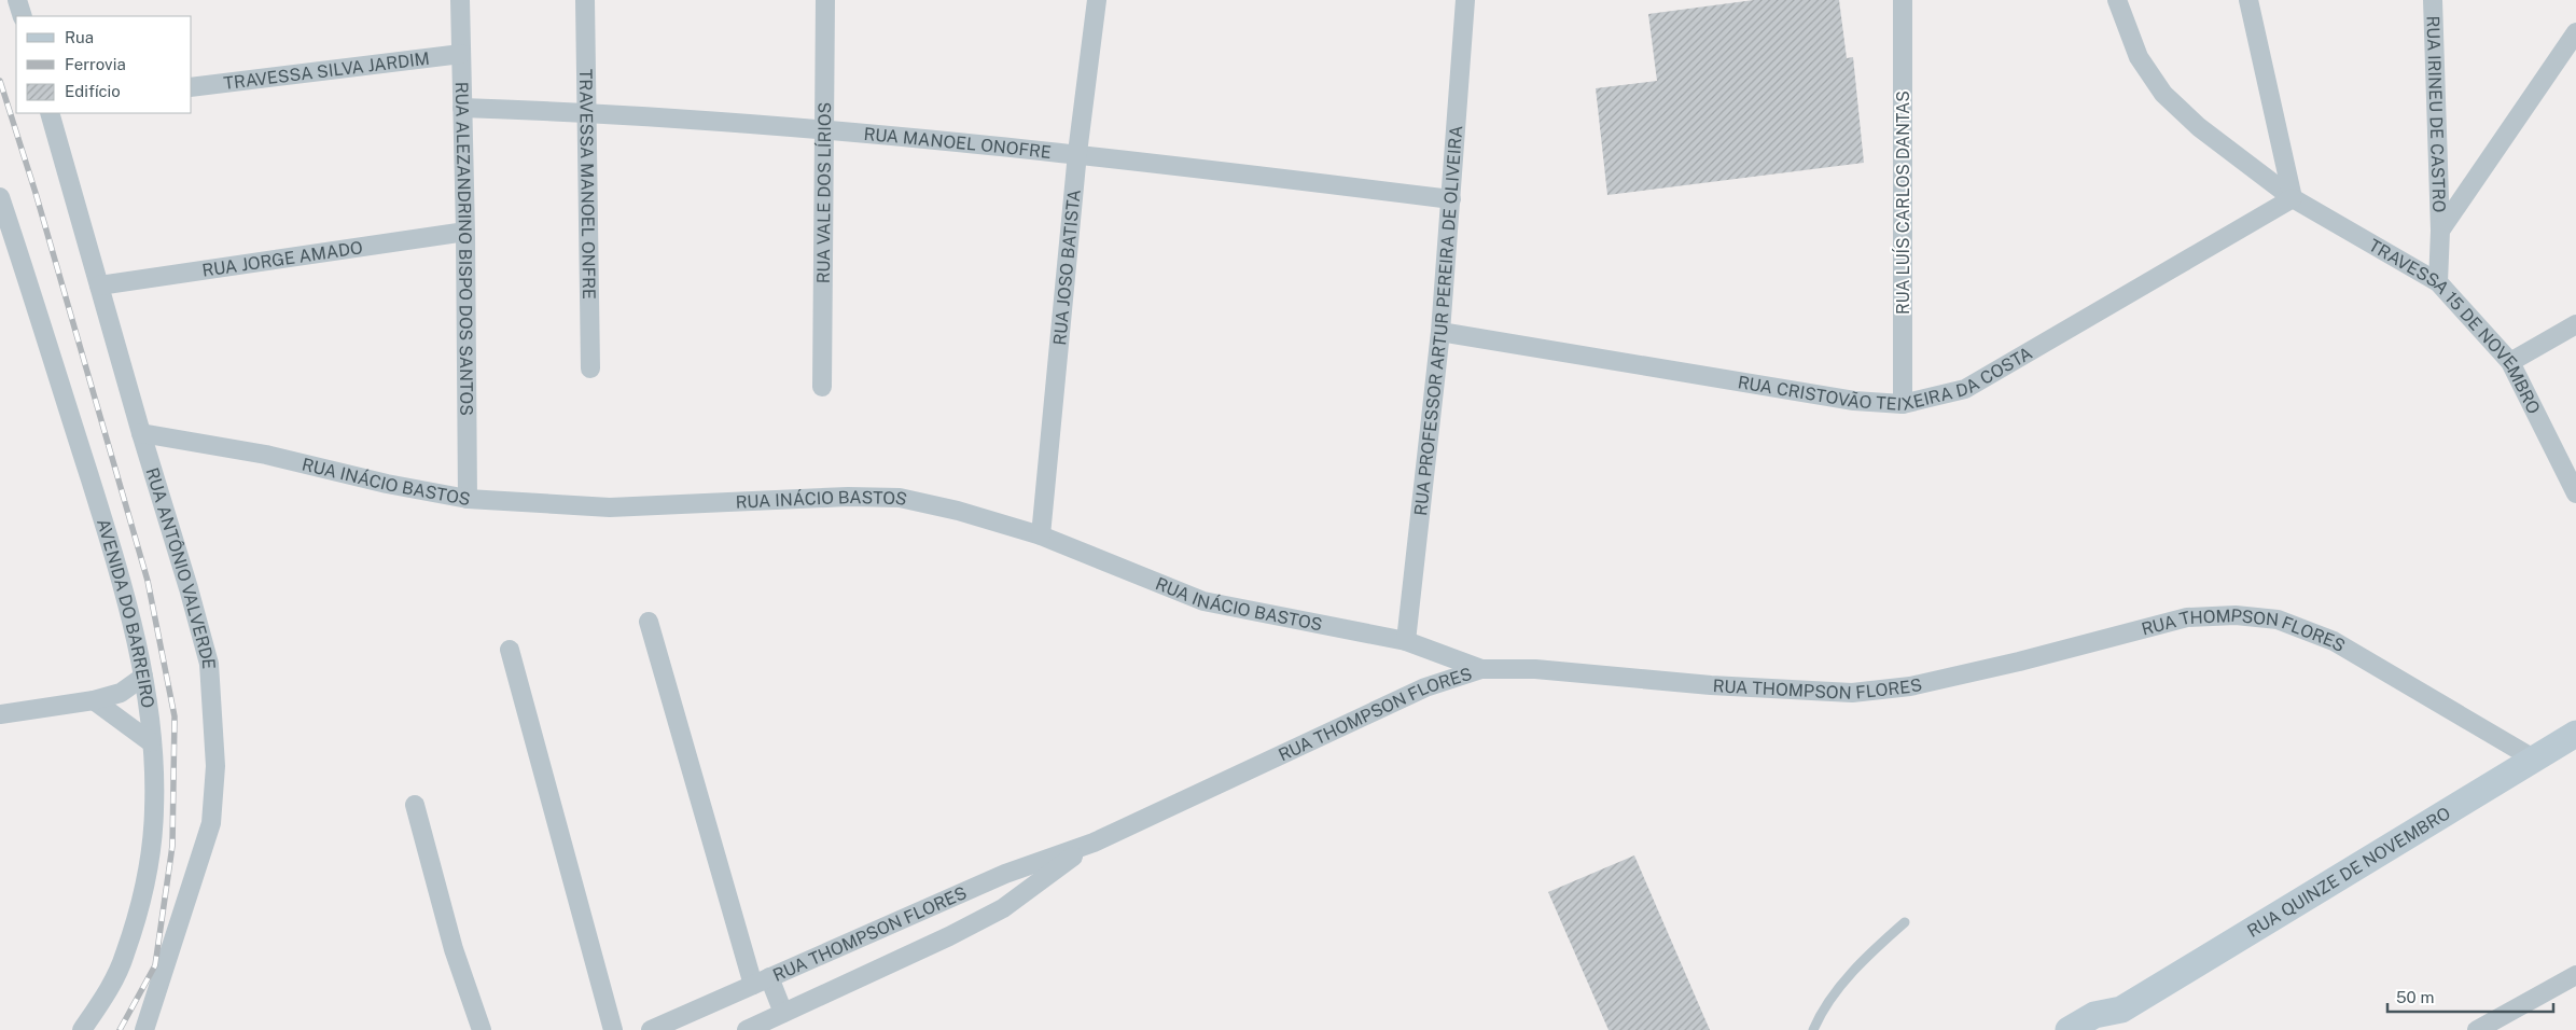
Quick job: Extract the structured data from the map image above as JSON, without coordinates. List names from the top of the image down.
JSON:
{
  "streets": {
    "main road": ["RUA QUINZE DE NOVEMBRO"],
    "street": [
      "TRAVESSA SILVA JARDIM",
      "RUA IRINEU DE CASTRO",
      "RUA MANOEL ONOFRE",
      "TRAVESSA MANOEL ONFRE",
      "RUA VALE DOS LÍRIOS",
      "RUA LUÍS CARLOS DANTAS",
      "RUA ALEZANDRINO BISPO DOS SANTOS",
      "RUA JORGE AMADO",
      "RUA JOSO BATISTA",
      "RUA PROFESSOR ARTUR PEREIRA DE OLIVEIRA",
      "TRAVESSA 15 DE NOVEMBRO",
      "RUA CRISTOVÃO TEIXEIRA DA COSTA",
      "RUA INÁCIO BASTOS",
      "RUA ANTÔNIO VALVERDE",
      "AVENIDA DO BARREIRO",
      "RUA THOMPSON FLORES"
    ]
  },
  "crossings": [
    ["TRAVESSA SILVA JARDIM", "RUA ALEZANDRINO BISPO DOS SANTOS"],
    ["RUA IRINEU DE CASTRO", "TRAVESSA 15 DE NOVEMBRO"],
    ["RUA MANOEL ONOFRE", "TRAVESSA MANOEL ONFRE"],
    ["RUA MANOEL ONOFRE", "RUA VALE DOS LÍRIOS"],
    ["RUA MANOEL ONOFRE", "RUA ALEZANDRINO BISPO DOS SANTOS"],
    ["RUA MANOEL ONOFRE", "RUA JOSO BATISTA"],
    ["RUA MANOEL ONOFRE", "RUA PROFESSOR ARTUR PEREIRA DE OLIVEIRA"],
    ["RUA LUÍS CARLOS DANTAS", "RUA CRISTOVÃO TEIXEIRA DA COSTA"],
    ["RUA ALEZANDRINO BISPO DOS SANTOS", "RUA JORGE AMADO"],
    ["RUA ALEZANDRINO BISPO DOS SANTOS", "RUA INÁCIO BASTOS"],
    ["RUA JORGE AMADO", "RUA ANTÔNIO VALVERDE"],
    ["RUA JOSO BATISTA", "RUA INÁCIO BASTOS"],
    ["RUA PROFESSOR ARTUR PEREIRA DE OLIVEIRA", "RUA CRISTOVÃO TEIXEIRA DA COSTA"],
    ["RUA PROFESSOR ARTUR PEREIRA DE OLIVEIRA", "RUA INÁCIO BASTOS"],
    ["TRAVESSA 15 DE NOVEMBRO", "RUA CRISTOVÃO TEIXEIRA DA COSTA"],
    ["RUA INÁCIO BASTOS", "RUA ANTÔNIO VALVERDE"],
    ["RUA INÁCIO BASTOS", "RUA THOMPSON FLORES"],
    ["RUA THOMPSON FLORES", "RUA QUINZE DE NOVEMBRO"]
  ],
  "legend": ["Rua", "Ferrovia", "Edifício"],
  "scale_bar": "50 m"
}
